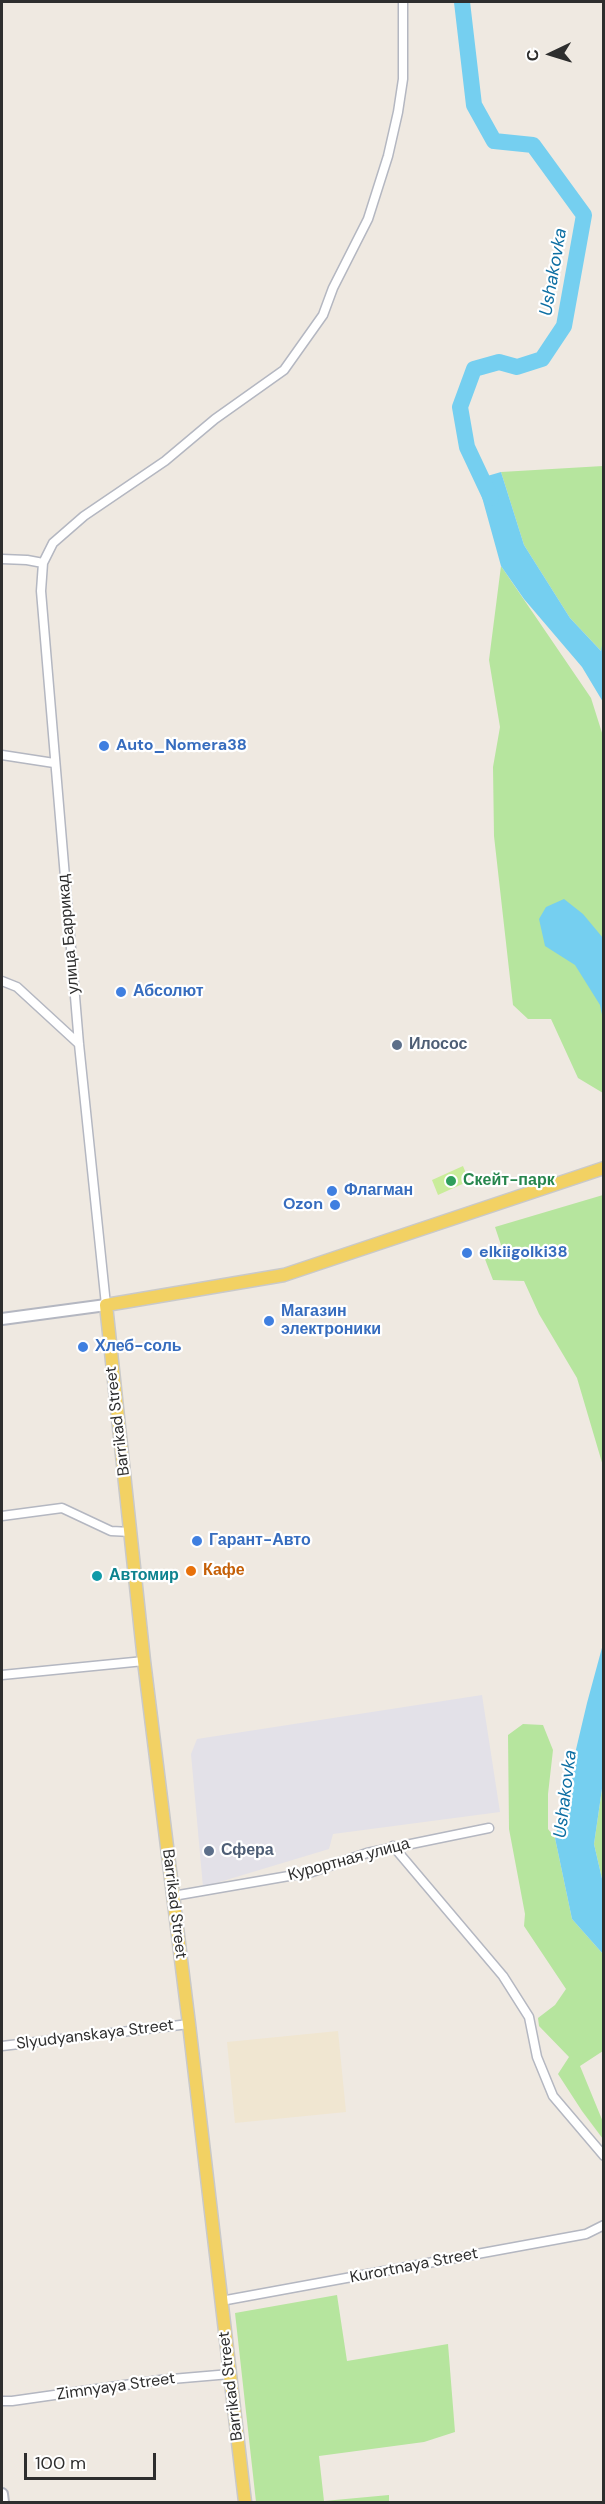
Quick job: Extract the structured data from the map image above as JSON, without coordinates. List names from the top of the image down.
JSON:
{
  "streets": {
    "main road": ["Barrikad Street"],
    "street": [
      "улица Баррикад",
      "Курортная улица",
      "Slyudyanskaya Street",
      "Kurortnaya Street",
      "Zimnyaya Street"
    ]
  },
  "crossings": [
    ["улица Баррикад", "Barrikad Street"],
    ["Barrikad Street", "Курортная улица"],
    ["Barrikad Street", "Slyudyanskaya Street"],
    ["Barrikad Street", "Kurortnaya Street"],
    ["Barrikad Street", "Zimnyaya Street"]
  ],
  "water": ["Ushakovka"],
  "places": [
    "Auto_Nomera38",
    "Абсолют",
    "Илосос",
    "Скейт-парк",
    "Флагман",
    "Ozon",
    "elkiigolki38",
    "Магазин электроники",
    "Хлеб-соль",
    "Гарант-Авто",
    "Кафе",
    "Автомир",
    "Сфера"
  ],
  "scale_bar": "100 m",
  "north": "left"
}
